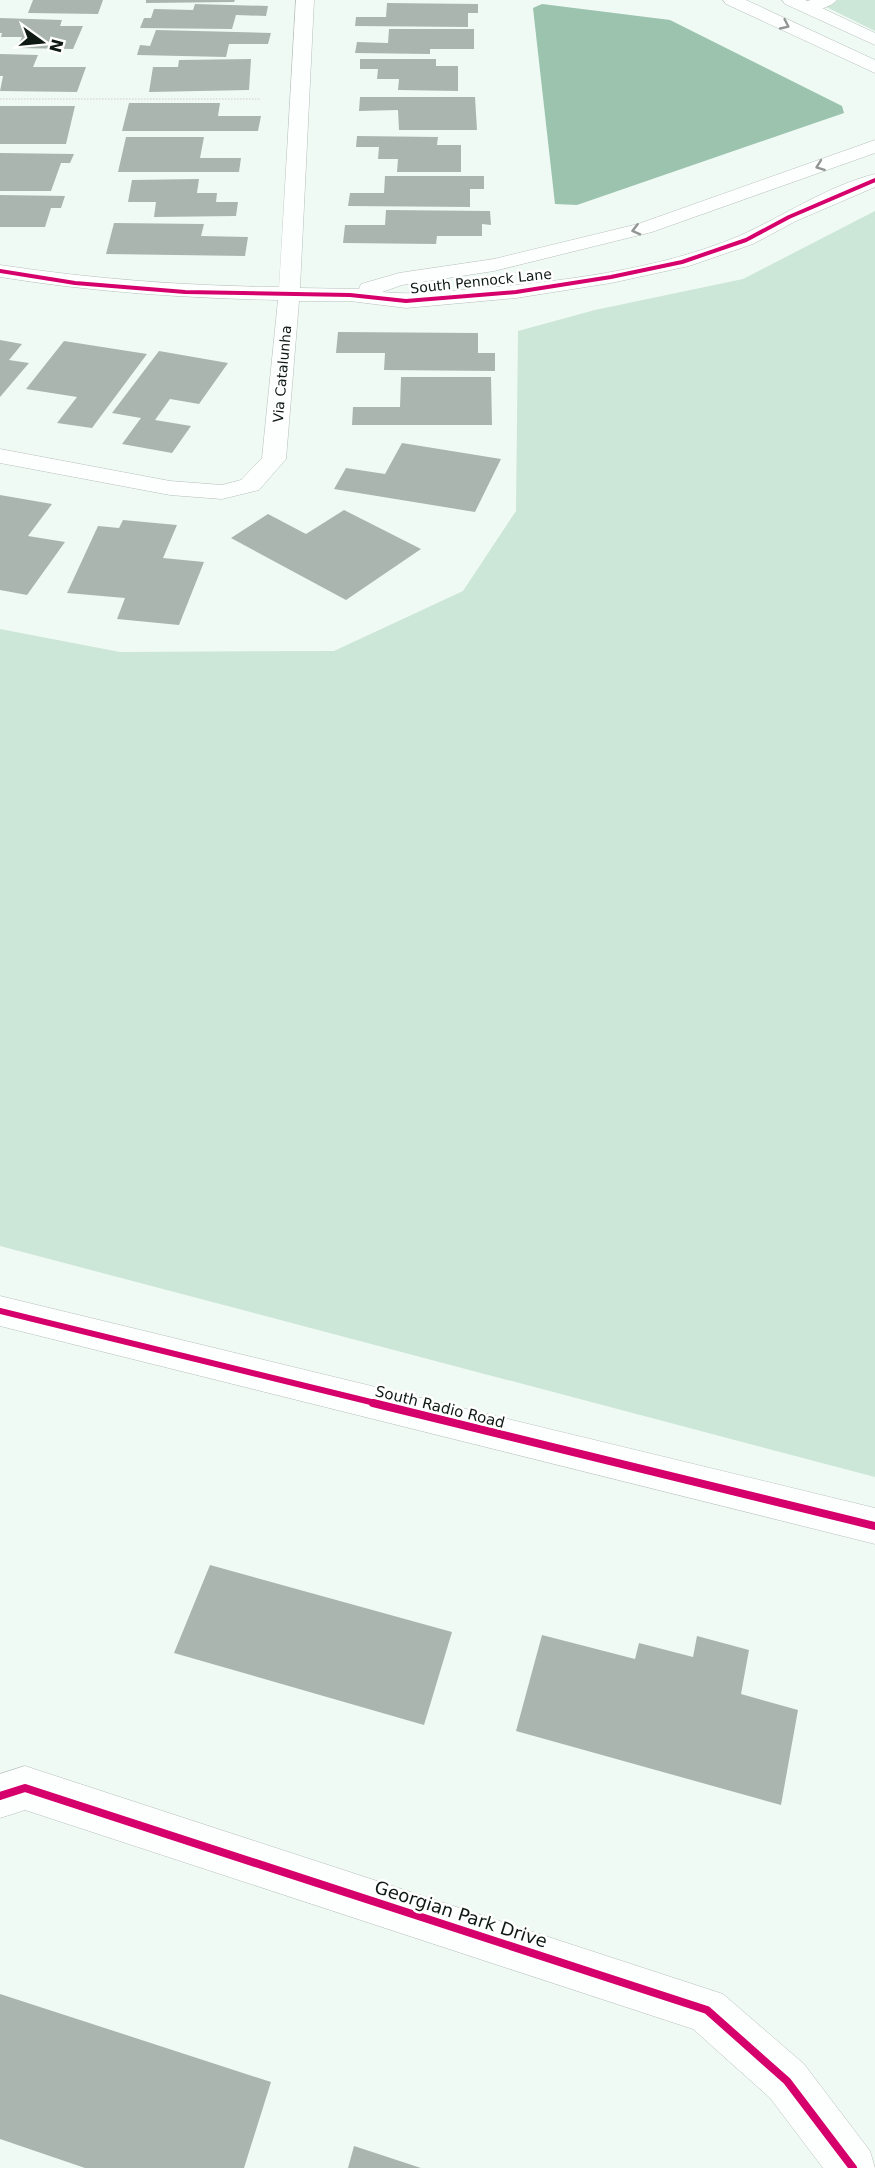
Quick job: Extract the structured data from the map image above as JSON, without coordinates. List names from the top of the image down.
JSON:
{
  "streets": {
    "street": [
      "South Pennock Lane",
      "Via Catalunha",
      "South Radio Road",
      "Georgian Park Drive"
    ]
  },
  "crossings": [
    ["South Pennock Lane", "Via Catalunha"]
  ],
  "north": "right"
}
